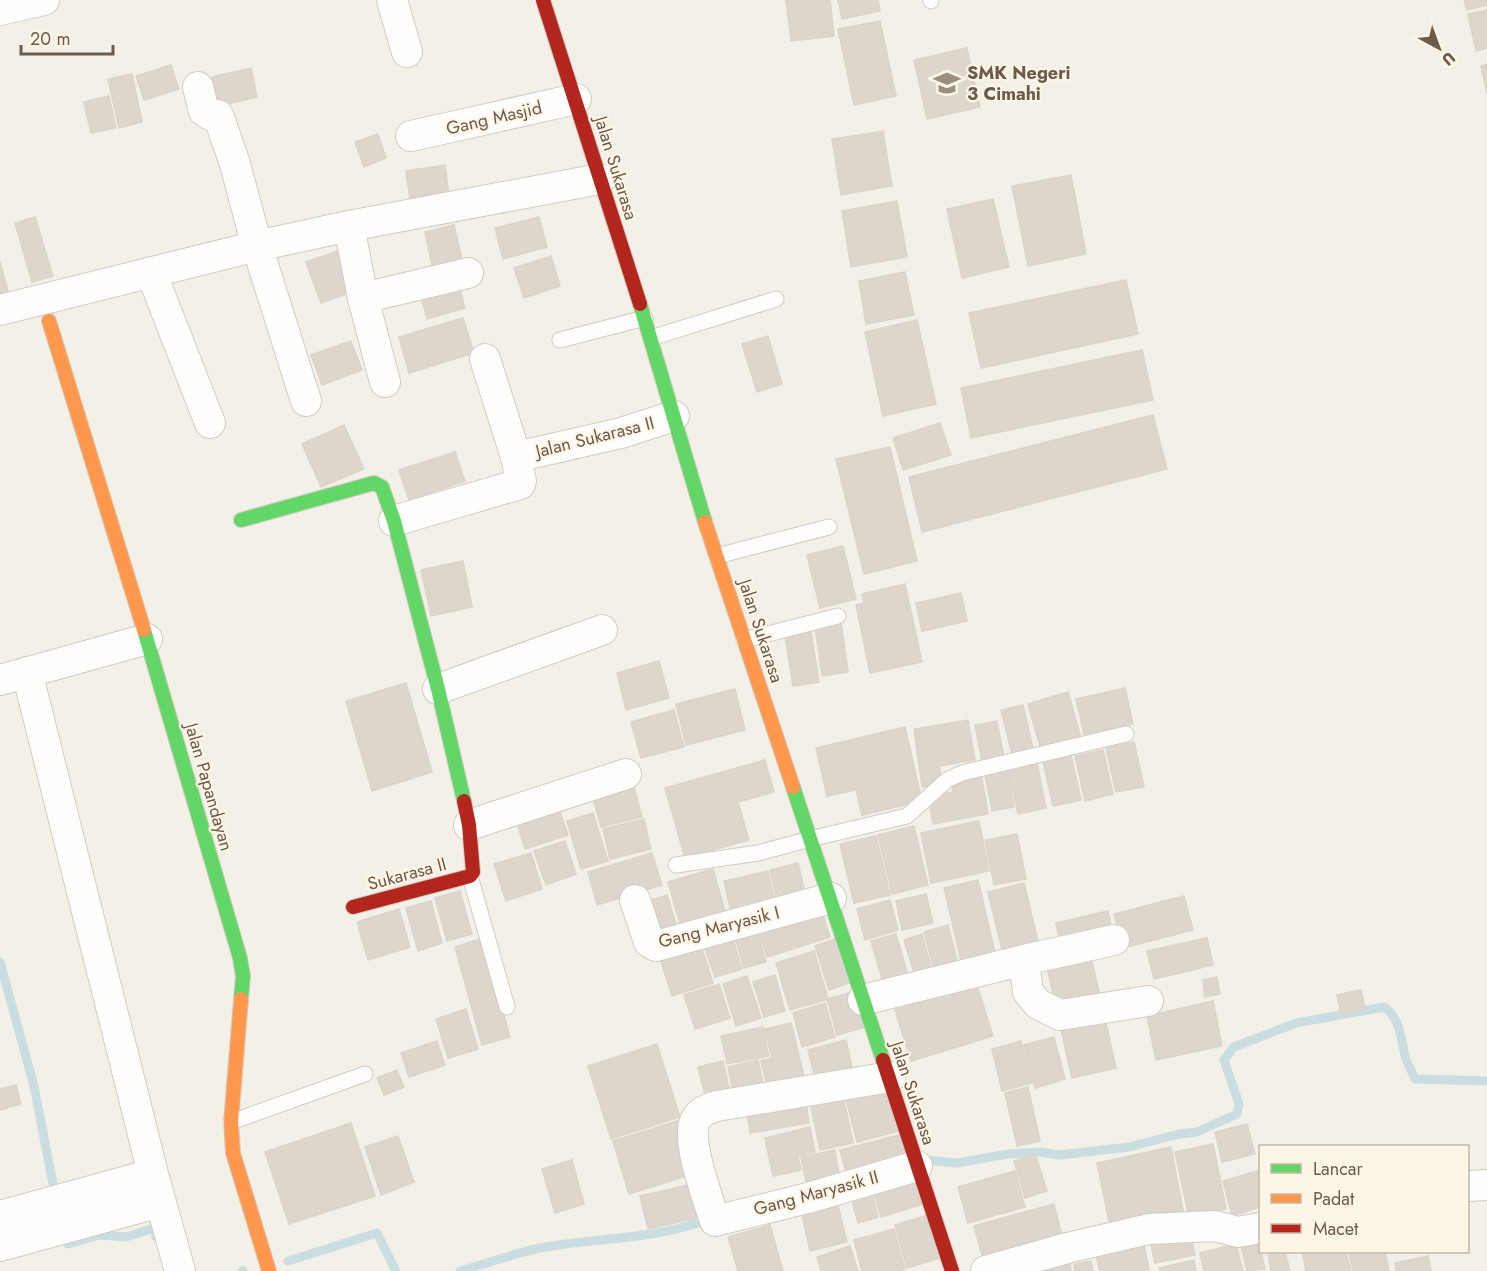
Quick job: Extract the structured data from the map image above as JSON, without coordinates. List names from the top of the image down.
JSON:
{
  "streets": {
    "street": [
      "Gang Masjid",
      "Jalan Sukarasa",
      "Jalan Sukarasa II",
      "Jalan Papandayan",
      "Sukarasa II",
      "Gang Maryasik I",
      "Gang Maryasik II"
    ]
  },
  "crossings": [
    ["Gang Masjid", "Jalan Sukarasa"],
    ["Jalan Sukarasa", "Jalan Sukarasa II"],
    ["Jalan Sukarasa", "Gang Maryasik I"],
    ["Jalan Sukarasa", "Gang Maryasik II"]
  ],
  "places": {
    "school or university": ["SMK Negeri 3 Cimahi"]
  },
  "legend": ["Lancar", "Padat", "Macet"],
  "scale_bar": "20 m",
  "north": "bottom right"
}
